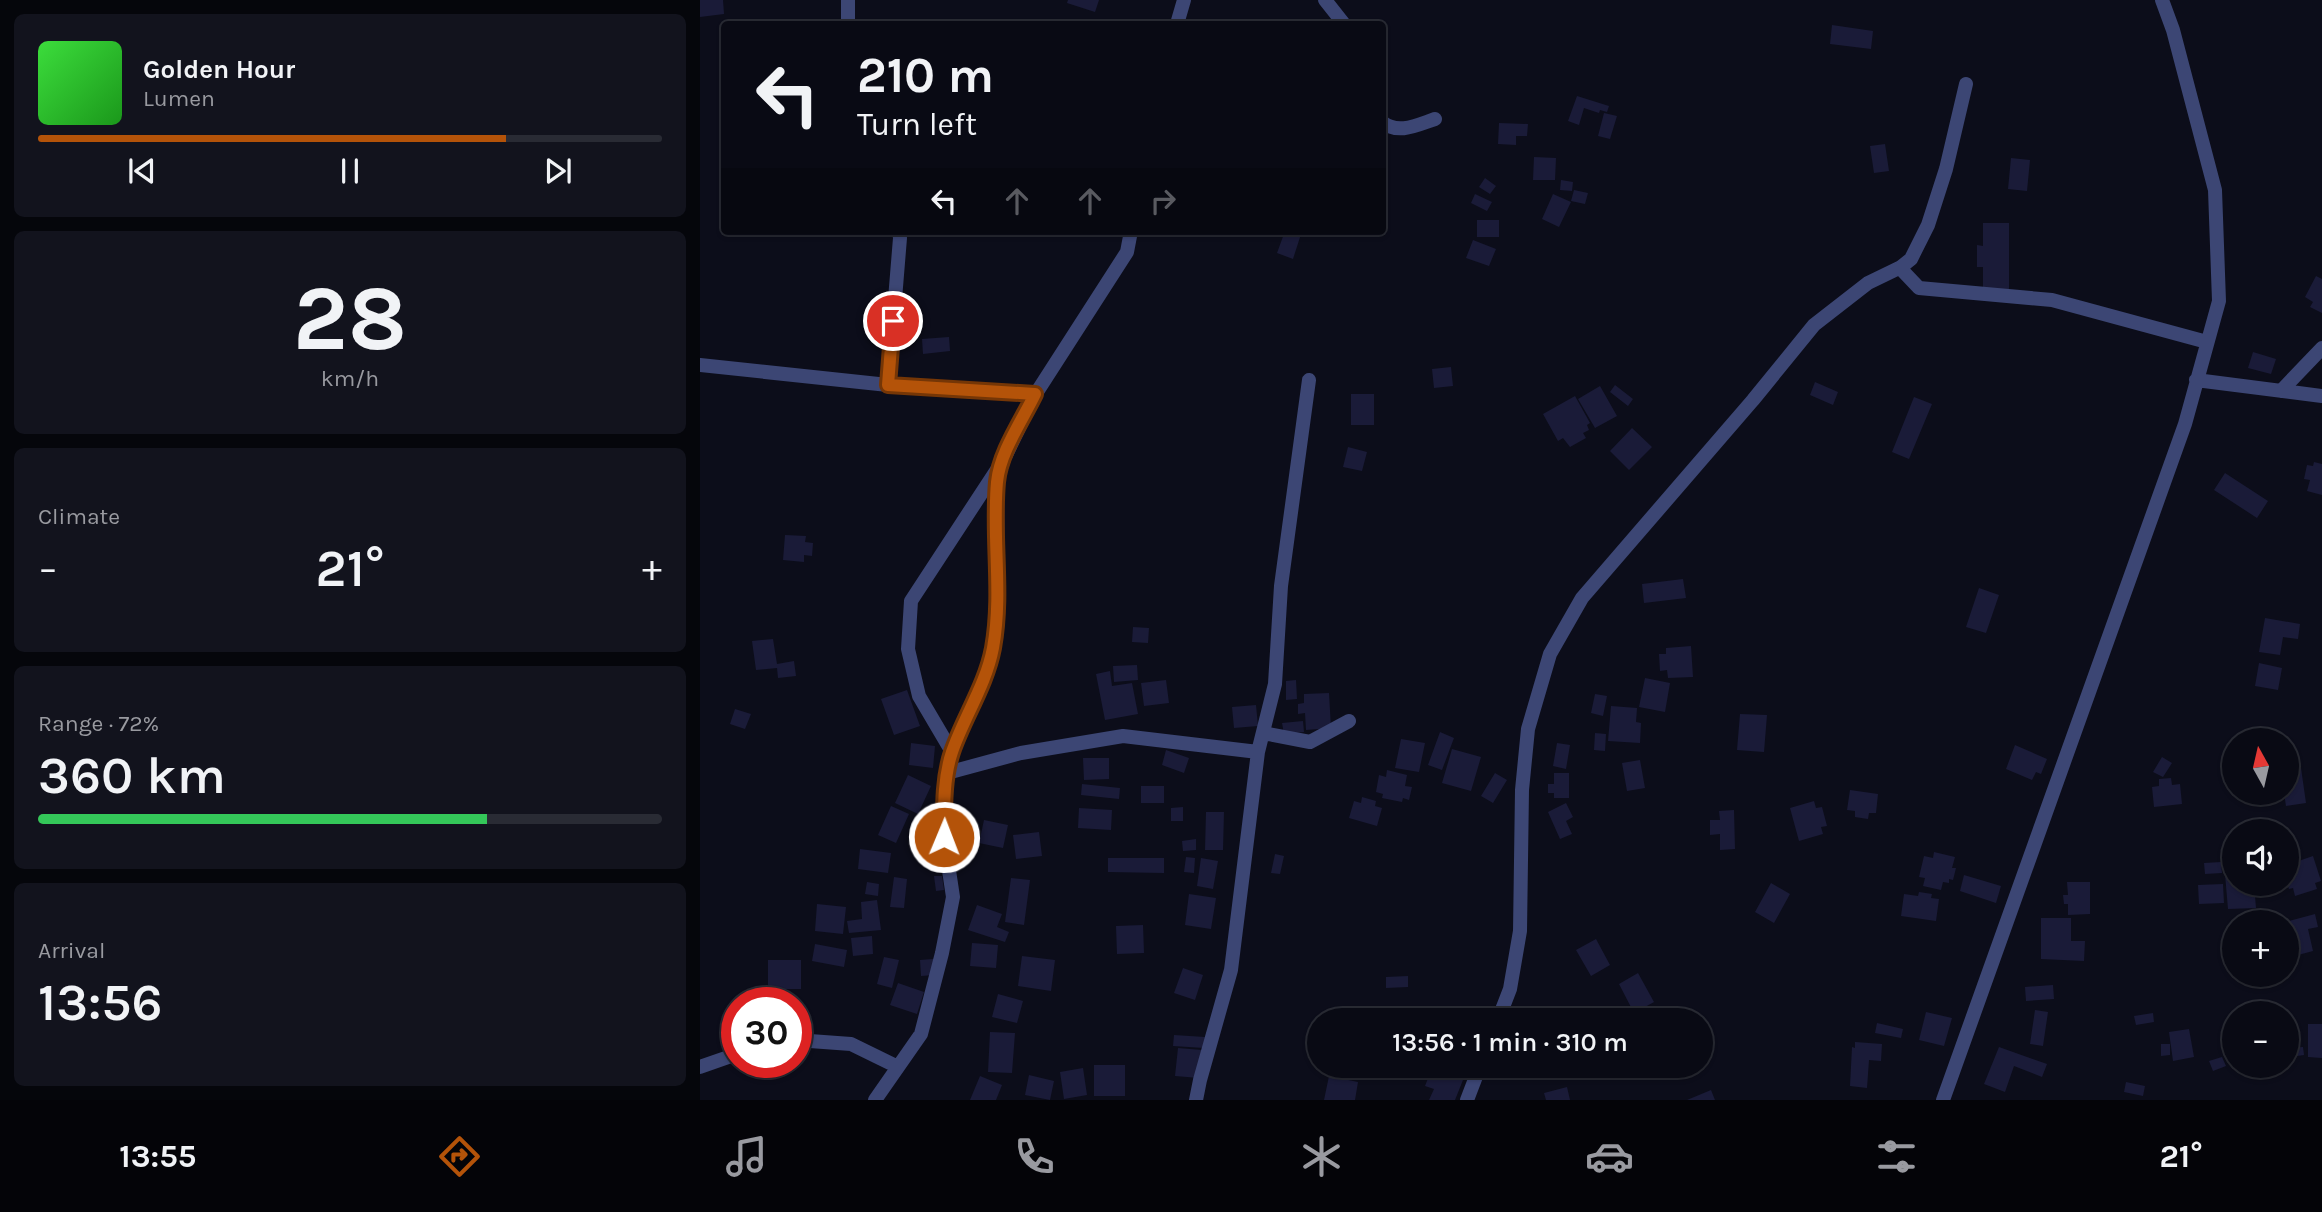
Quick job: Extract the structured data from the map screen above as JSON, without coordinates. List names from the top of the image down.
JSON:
{
  "north": "top",
  "page": {
    "turn": ["210 m", "Turn left"],
    "song": ["Golden Hour", "Lumen"],
    "tile": [
      ["28", "km/h"],
      "Climate",
      ["Range · 72%", "360 km"],
      ["Arrival", "13:56"]
    ],
    "heat": ["−", "21°", "+"],
    "map_buttons": ["+", "−"],
    "limit": "30",
    "trip": "13:56 · 1 min · 310 m",
    "tabs": ["13:55", "21°"]
  }
}
